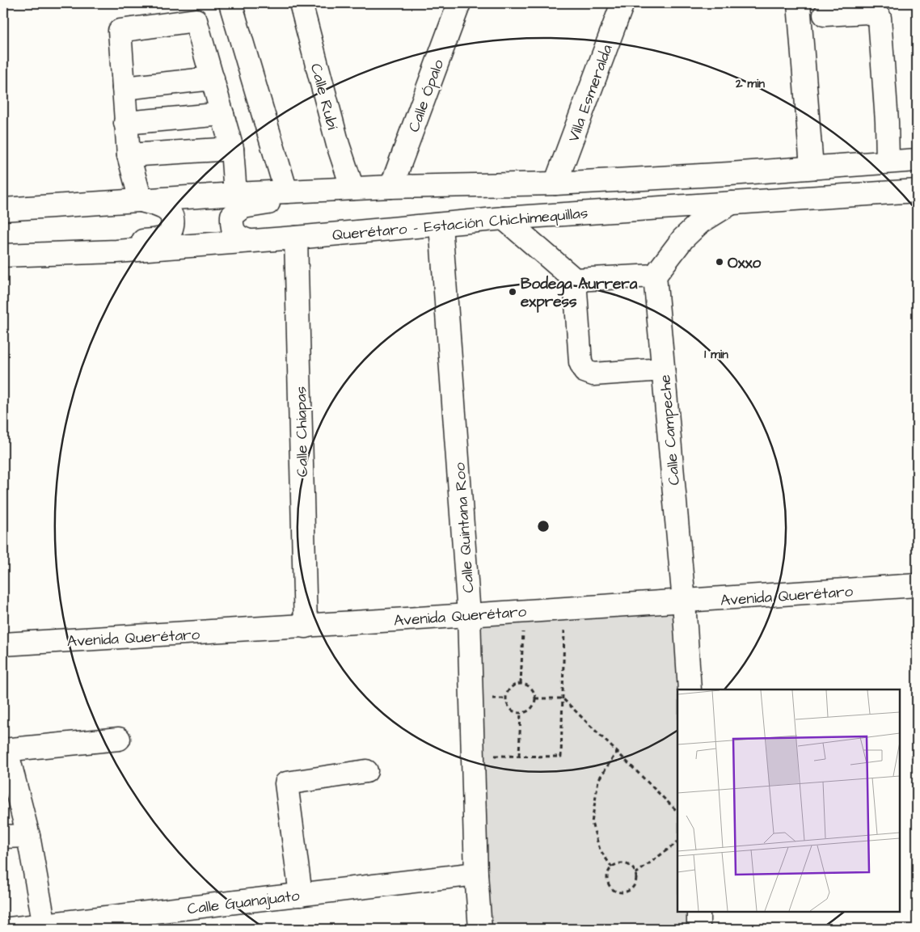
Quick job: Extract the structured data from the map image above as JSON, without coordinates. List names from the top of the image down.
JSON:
{
  "streets": {
    "street": [
      "Villa Esmeralda",
      "Calle Ópalo",
      "Calle Rubí",
      "Querétaro - Estación Chichimequillas",
      "Calle Campeche",
      "Calle Chiapas",
      "Calle Quintana Roo",
      "Avenida Querétaro",
      "Calle Guanajuato"
    ]
  },
  "crossings": [
    ["Villa Esmeralda", "Querétaro - Estación Chichimequillas"],
    ["Calle Ópalo", "Querétaro - Estación Chichimequillas"],
    ["Calle Rubí", "Querétaro - Estación Chichimequillas"],
    ["Querétaro - Estación Chichimequillas", "Calle Chiapas"],
    ["Querétaro - Estación Chichimequillas", "Calle Quintana Roo"],
    ["Calle Campeche", "Avenida Querétaro"],
    ["Calle Chiapas", "Avenida Querétaro"],
    ["Calle Quintana Roo", "Avenida Querétaro"],
    ["Calle Quintana Roo", "Calle Guanajuato"]
  ],
  "places": ["Oxxo", "Bodega Aurrera express"],
  "rings": ["2 min", "1 min"]
}
